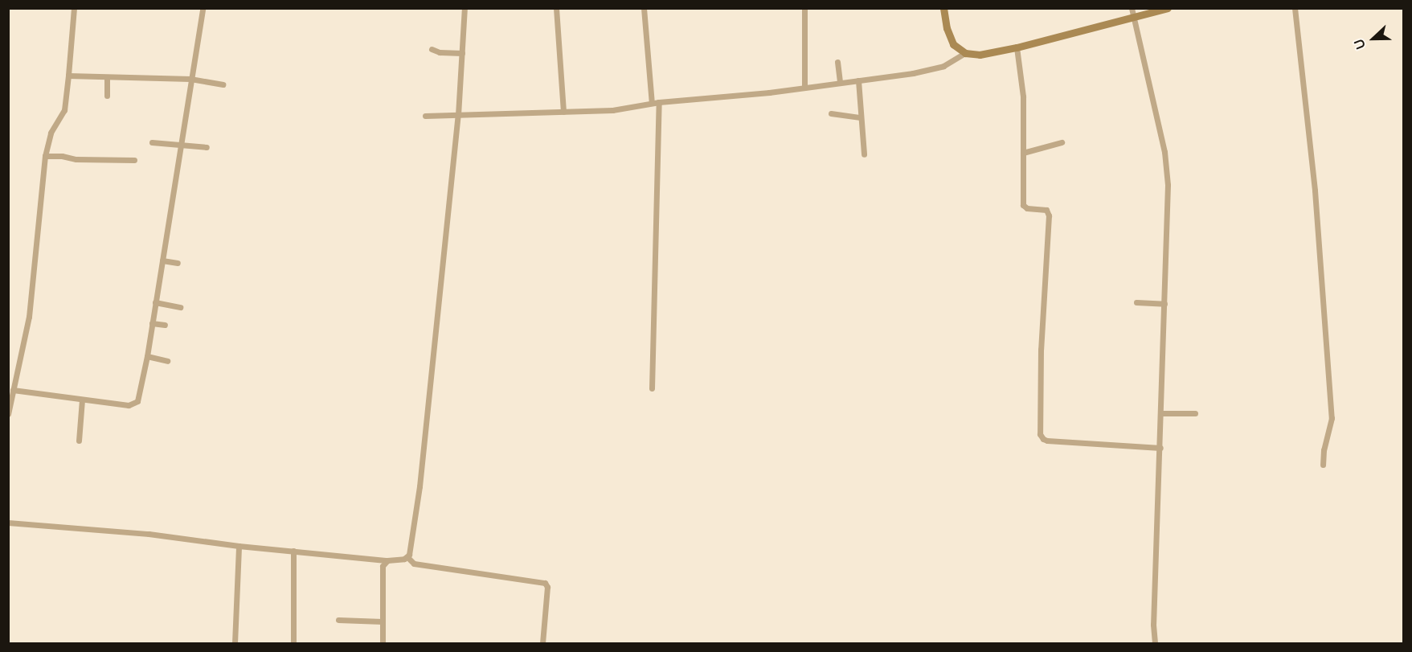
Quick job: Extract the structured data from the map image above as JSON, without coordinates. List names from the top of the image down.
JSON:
{
  "north": "left"
}
